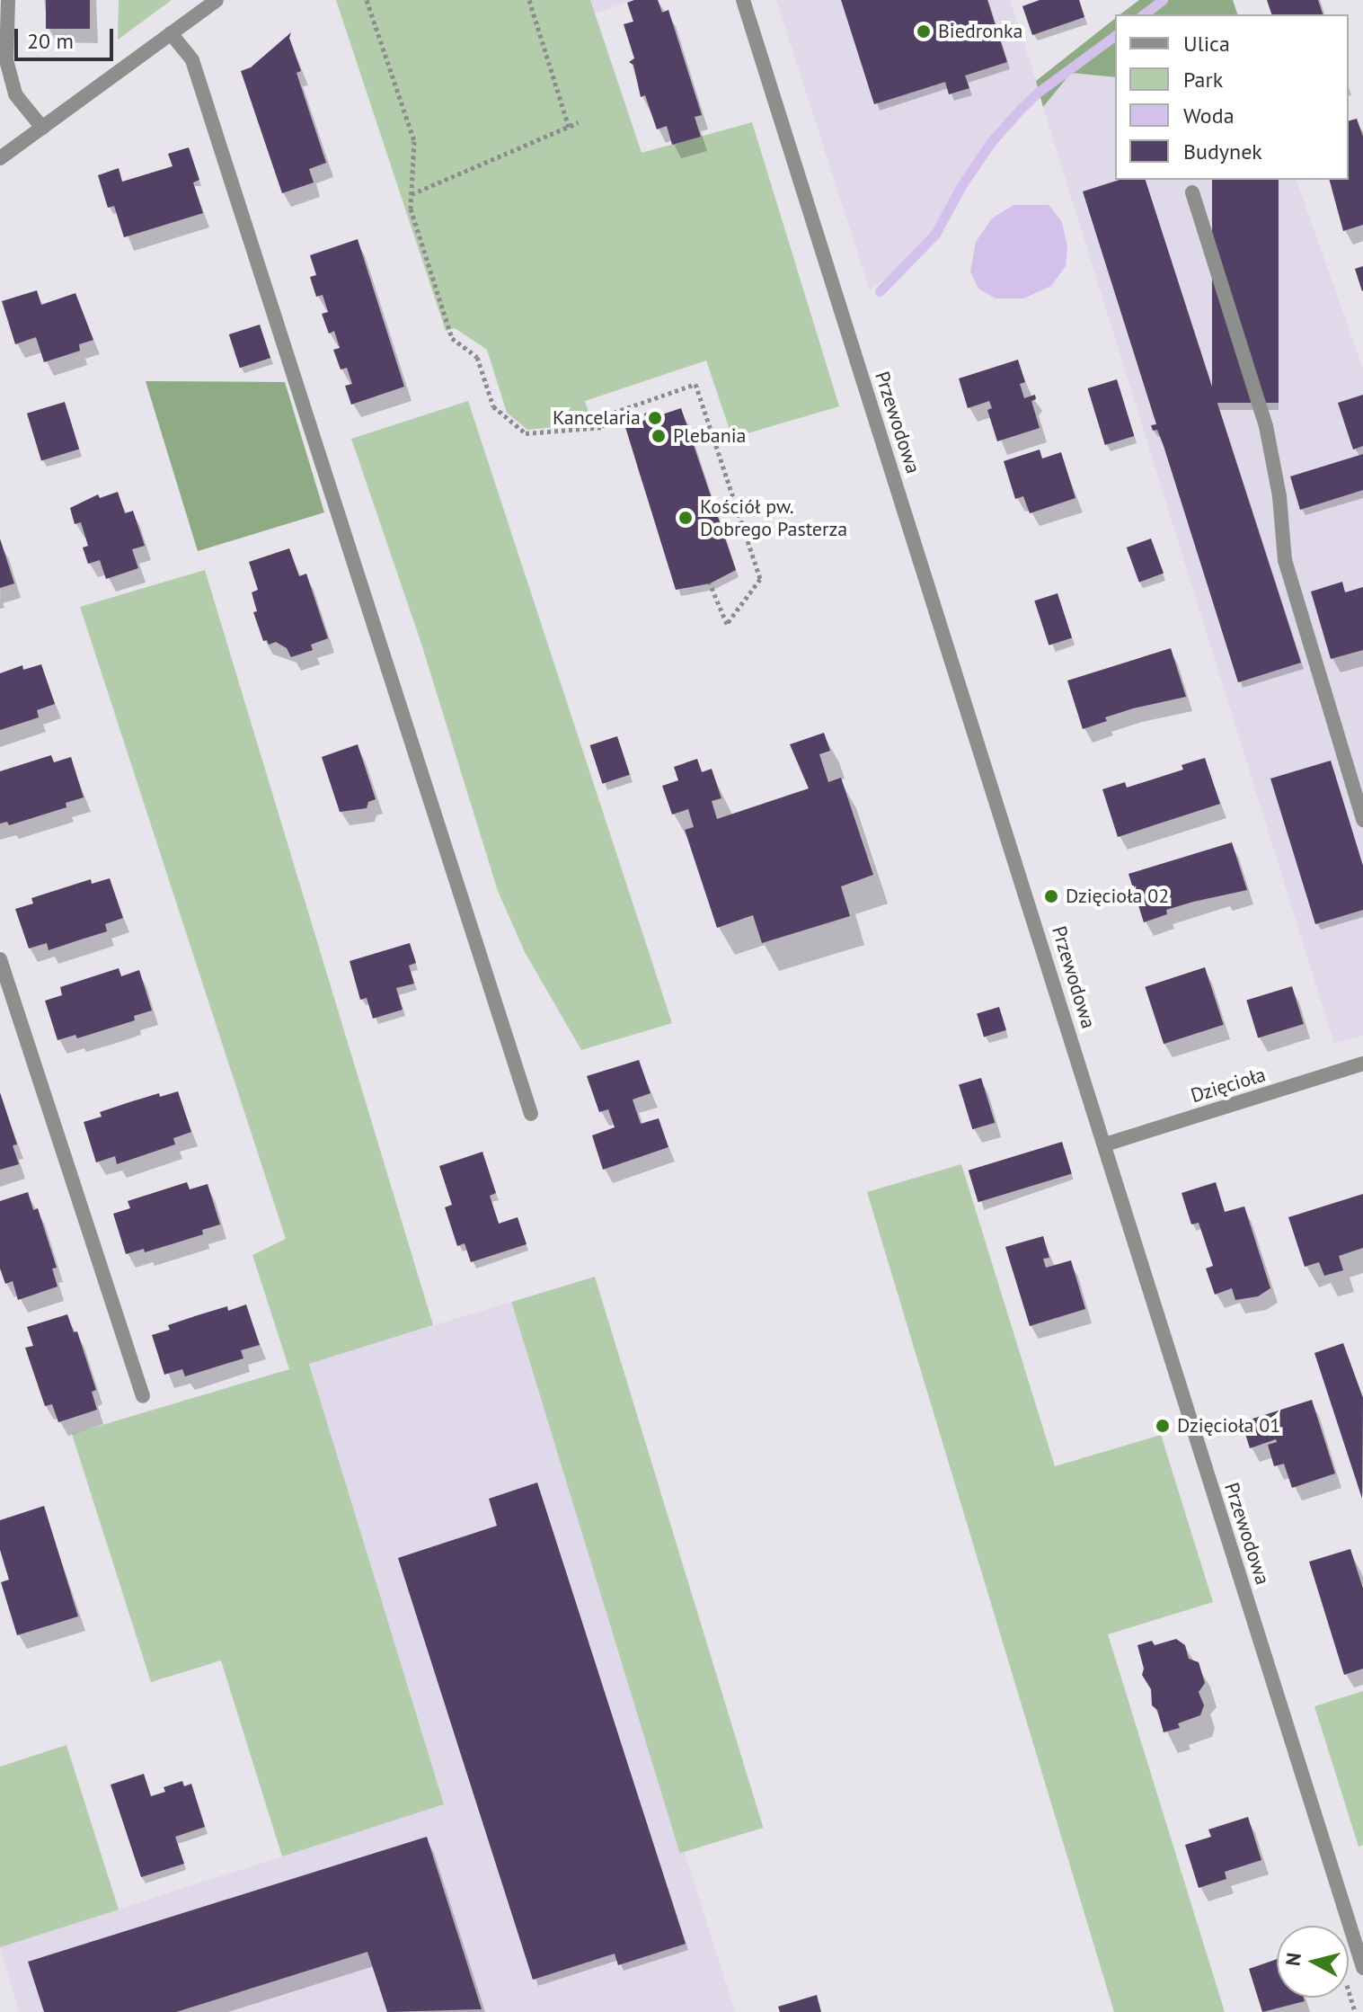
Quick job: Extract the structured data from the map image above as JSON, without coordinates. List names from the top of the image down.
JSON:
{
  "streets": {
    "street": ["Przewodowa", "Dzięcioła"]
  },
  "crossings": [
    ["Przewodowa", "Dzięcioła"]
  ],
  "places": [
    "Biedronka",
    "Kancelaria",
    "Plebania",
    "Kościół pw. Dobrego Pasterza",
    "Dzięcioła 02",
    "Dzięcioła 01"
  ],
  "legend": [
    "Ulica",
    "Park",
    "Woda",
    "Budynek"
  ],
  "scale_bar": "20 m",
  "north": "left"
}
